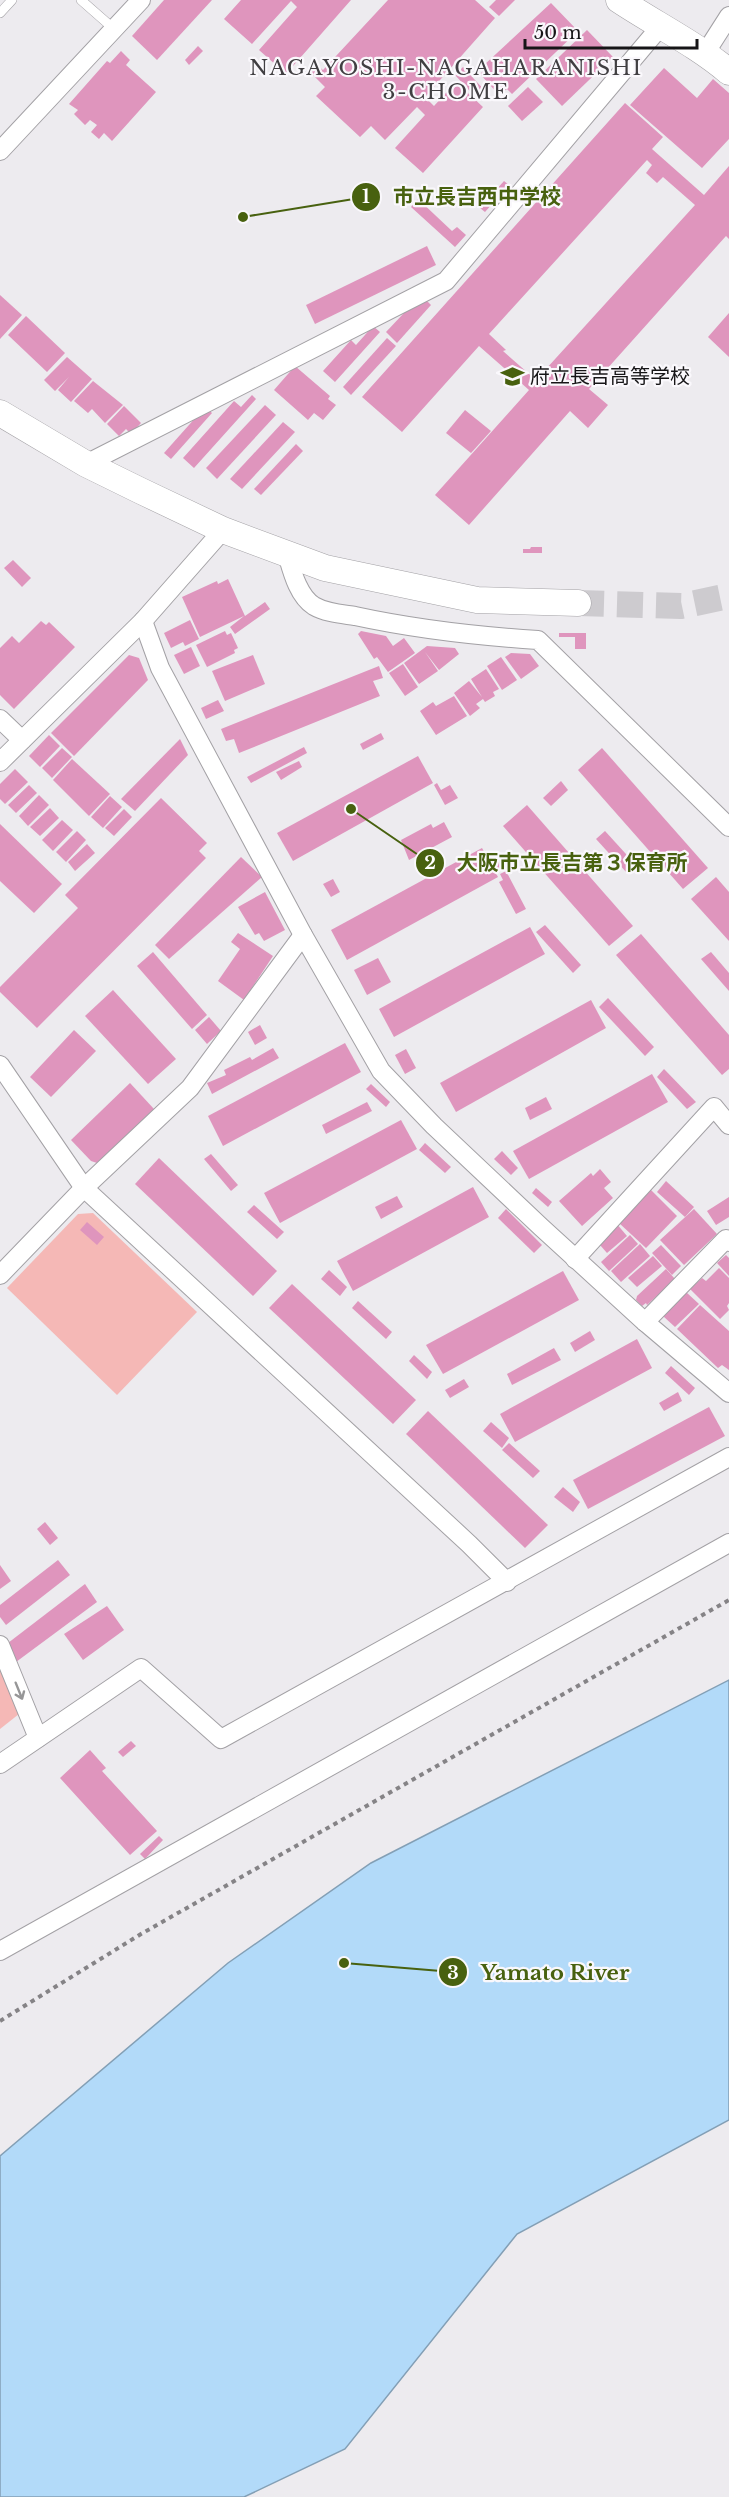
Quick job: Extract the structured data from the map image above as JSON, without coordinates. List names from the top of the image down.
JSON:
{
  "districts": ["NAGAYOSHI-NAGAHARANISHI 3-CHOME"],
  "places": {
    "other": ["市立長吉西中学校", "大阪市立長吉第３保育所", "Yamato River"],
    "school or university": ["府立長吉高等学校"]
  },
  "scale_bar": "50 m"
}
